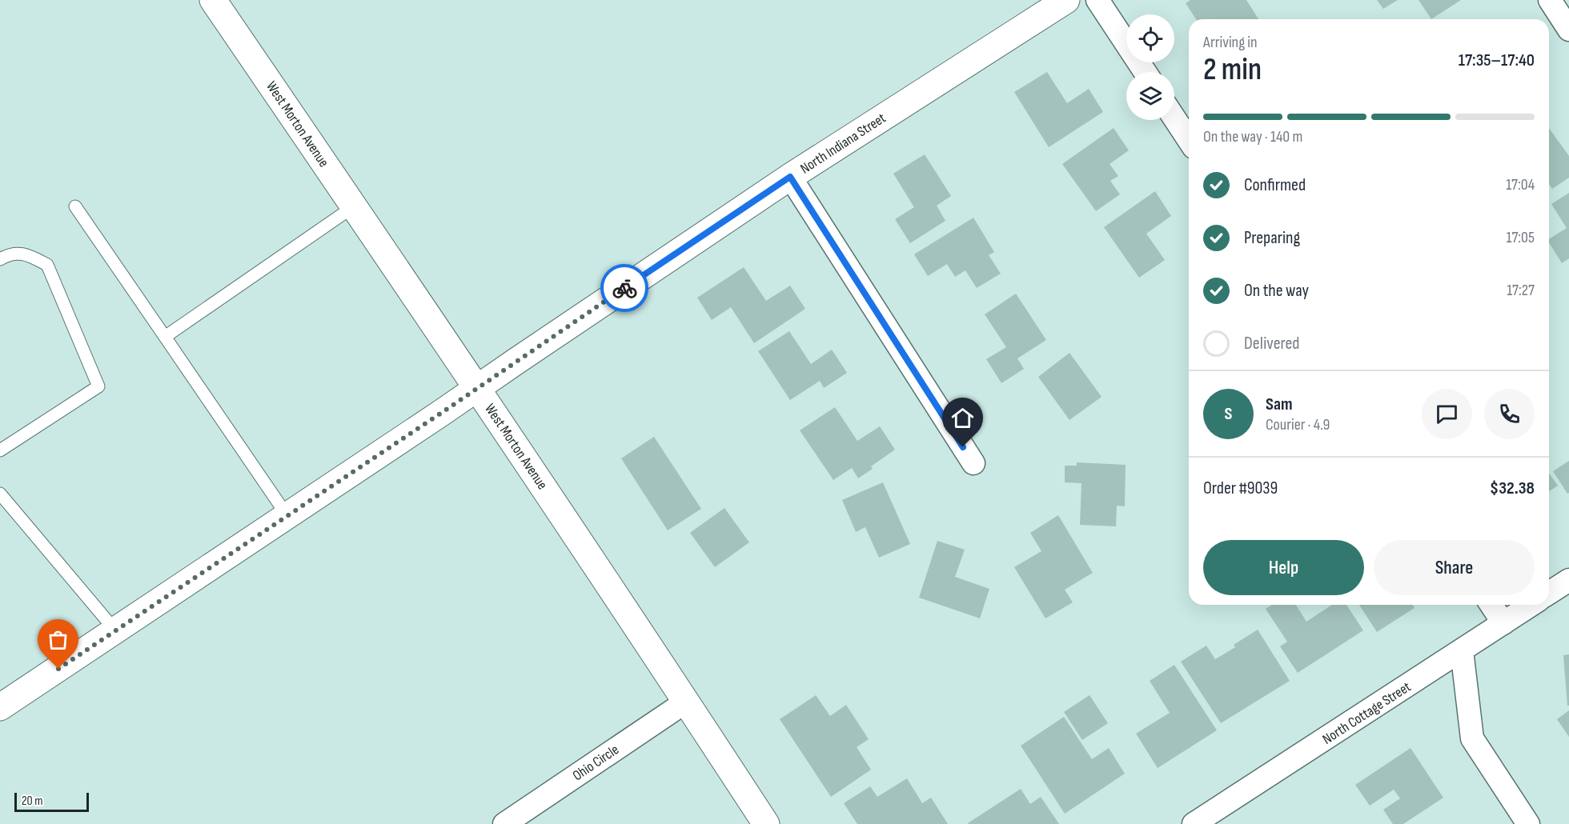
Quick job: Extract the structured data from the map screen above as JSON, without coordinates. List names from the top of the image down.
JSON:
{
  "streets": {
    "main road": ["West Morton Avenue", "North Indiana Street"],
    "street": ["North Cottage Street", "Ohio Circle"]
  },
  "crossings": [
    ["West Morton Avenue", "North Indiana Street"],
    ["West Morton Avenue", "Ohio Circle"]
  ],
  "scale_bar": "20 m",
  "page": {
    "heading": ["2 min", "Arriving in", "17:35–17:40"],
    "panel": [
      "Sam",
      "Courier · 4.9",
      "Order #9039",
      "$32.38"
    ],
    "bar": "On the way · 140 m",
    "list": [
      ["Confirmed", "17:04"],
      ["Preparing", "17:05"],
      ["On the way", "17:27"],
      "Delivered"
    ],
    "round": "S",
    "buttons": ["Help", "Share"],
    "scale": "20 m"
  }
}
